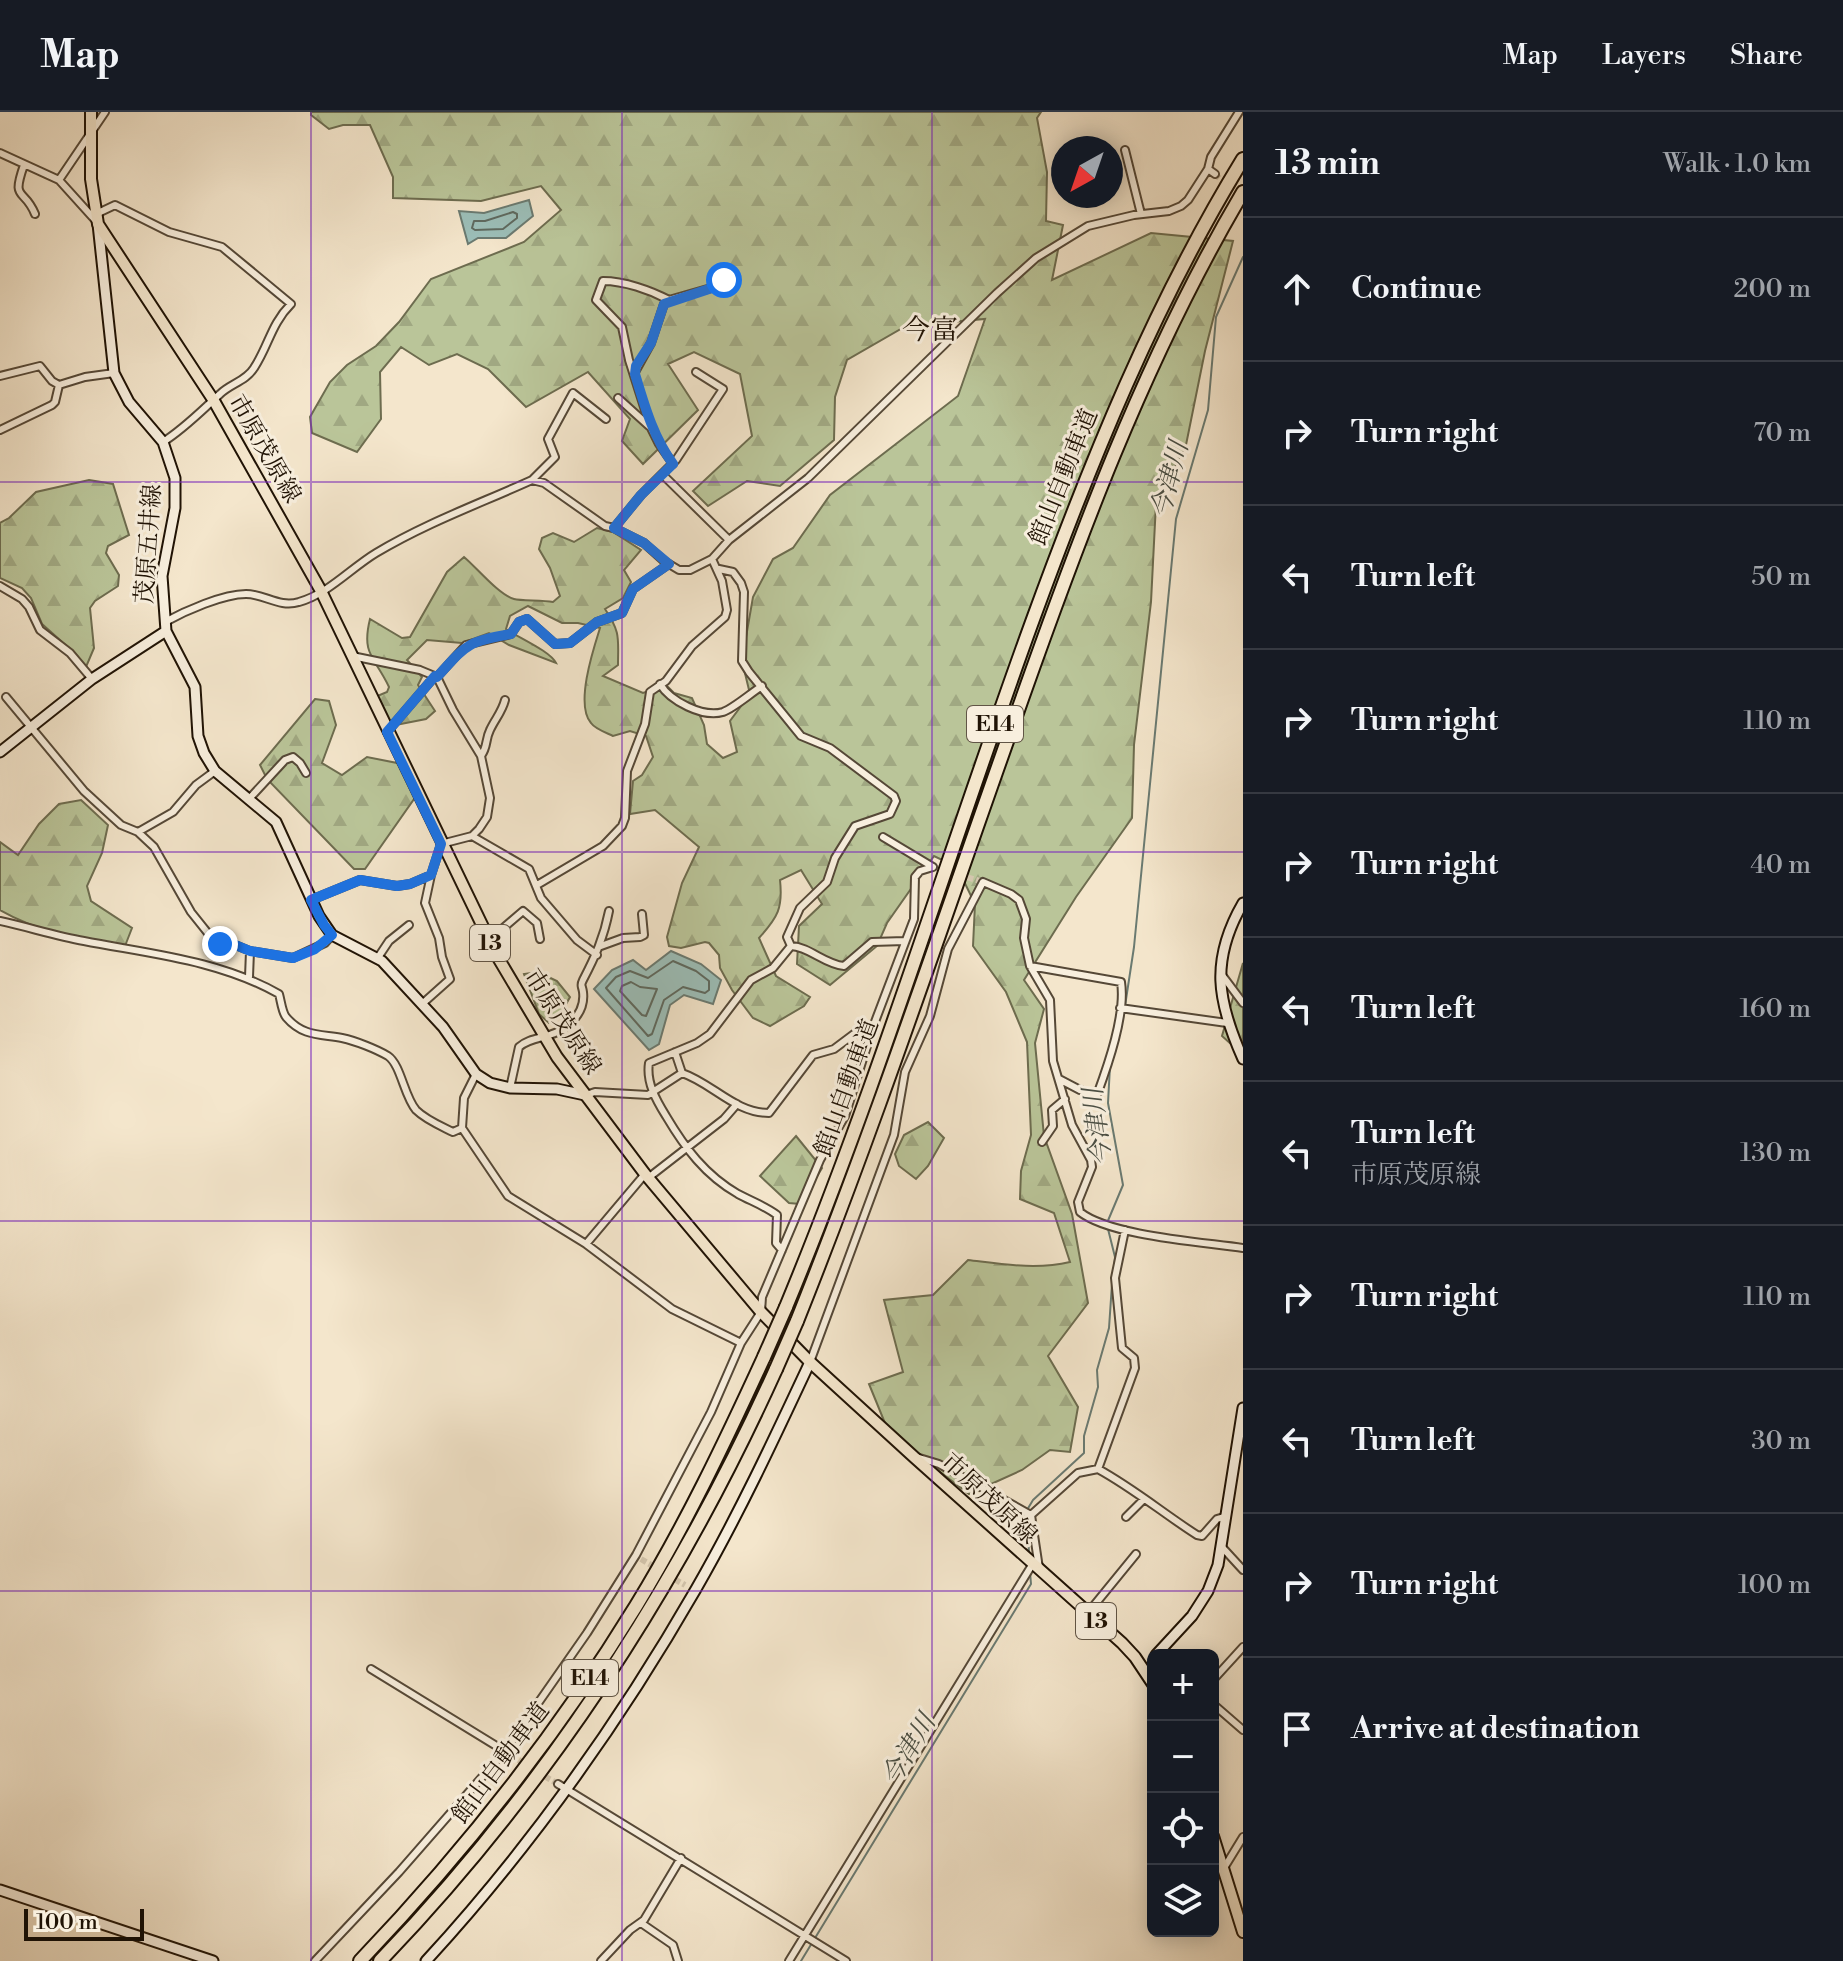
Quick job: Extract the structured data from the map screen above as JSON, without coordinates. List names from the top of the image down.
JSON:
{
  "streets": {
    "highway": ["館山自動車道", "E14"],
    "main road": ["市原茂原線", "13"],
    "street": ["茂原五井線"]
  },
  "crossings": [
    ["市原茂原線", "茂原五井線"]
  ],
  "districts": ["今富"],
  "water": ["今津川"],
  "scale_bar": "100 m",
  "north": "bottom left",
  "page": {
    "header": "Map",
    "nav": ["Map", "Layers", "Share"],
    "heading": ["13 min", "Walk · 1.0 km"],
    "list": [
      ["Continue", "200 m"],
      ["Turn right", "70 m"],
      ["Turn left", "50 m"],
      ["Turn right", "110 m"],
      ["Turn right", "40 m"],
      ["Turn left", "160 m"],
      ["Turn left", "市原茂原線", "130 m"],
      ["Turn right", "110 m"],
      ["Turn left", "30 m"],
      ["Turn right", "100 m"],
      "Arrive at destination"
    ],
    "map_buttons": ["+", "−"],
    "scale": "100 m"
  }
}
